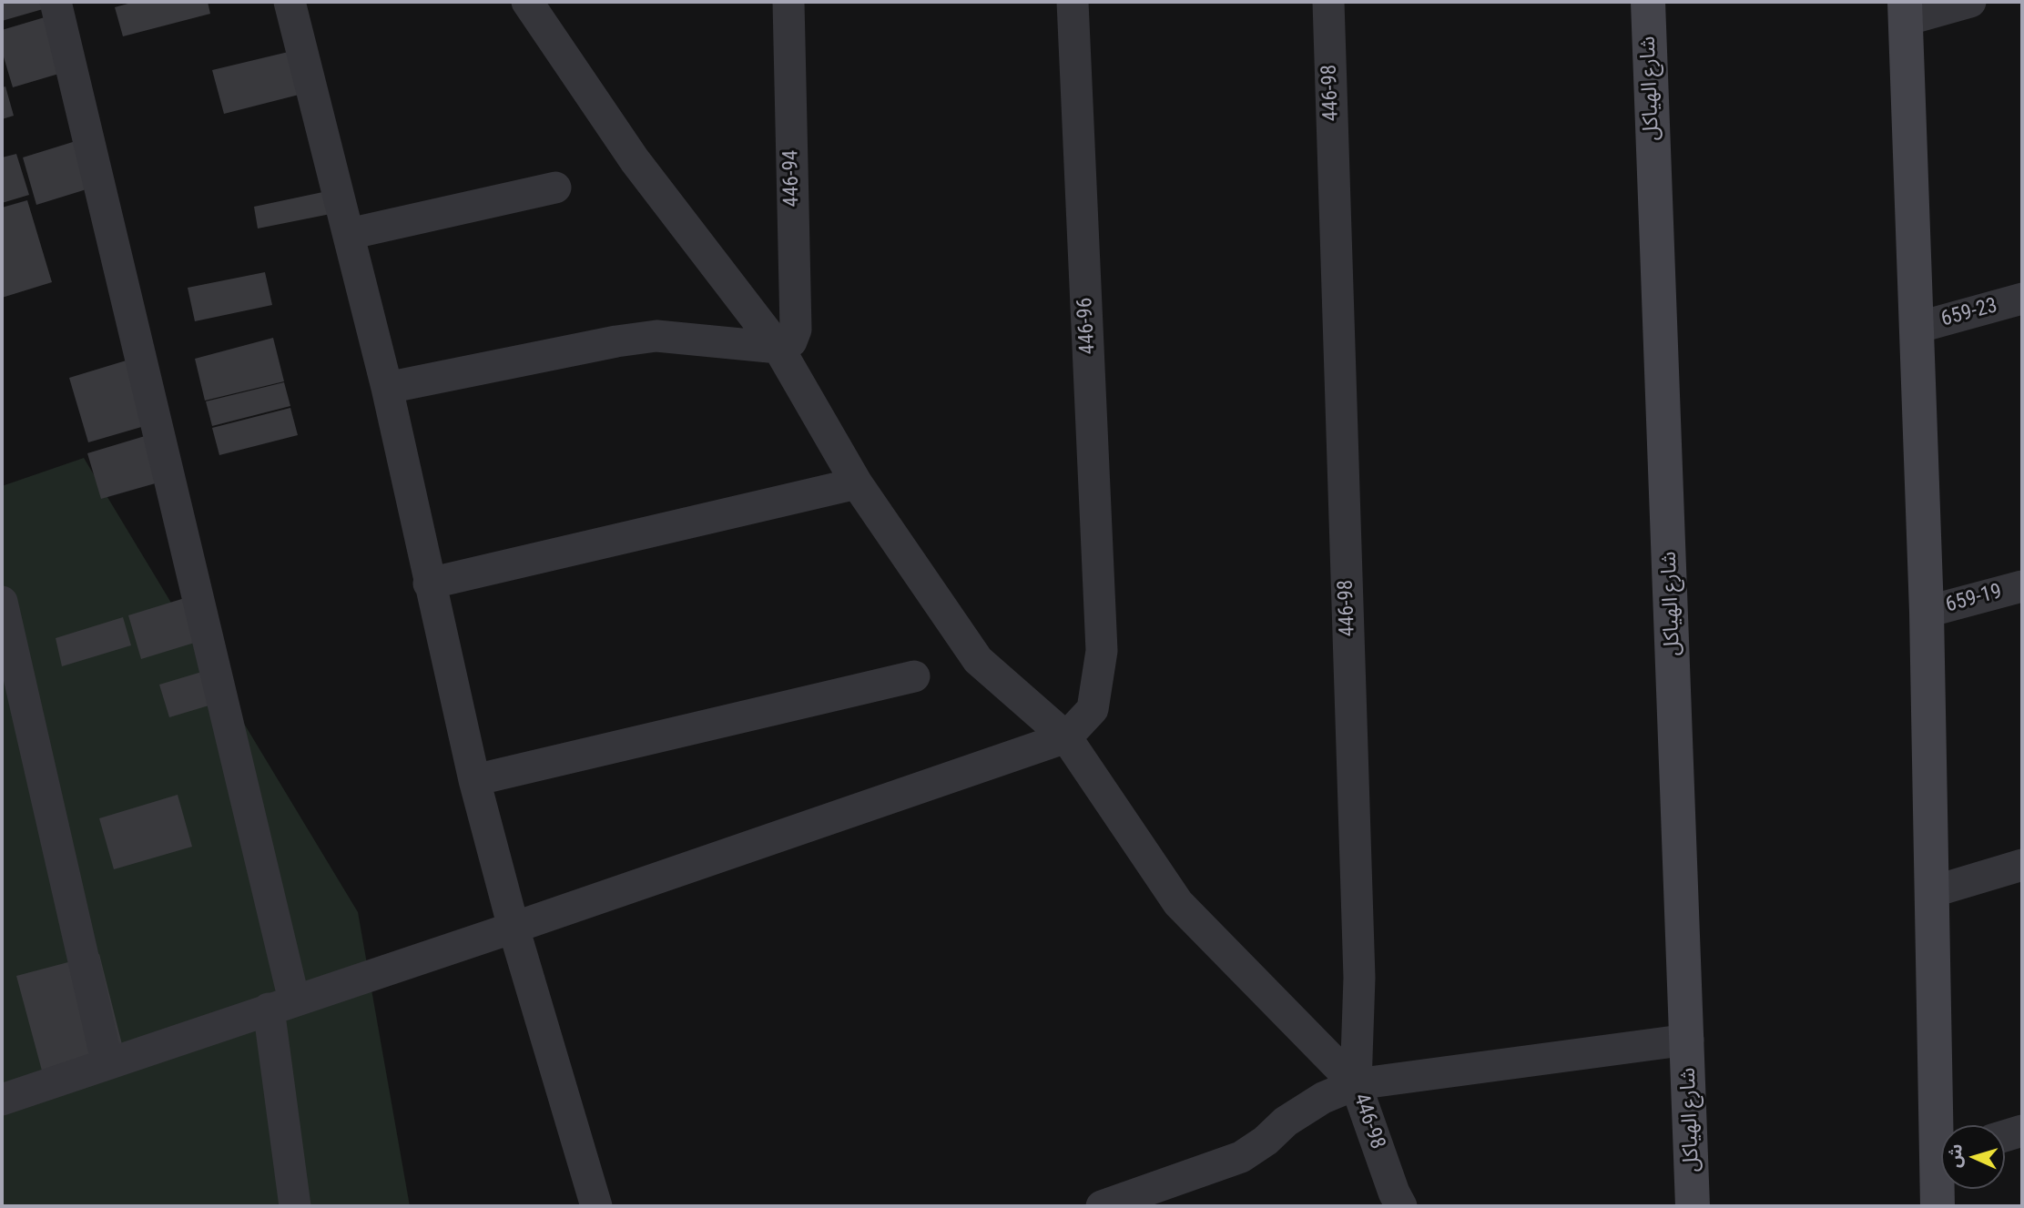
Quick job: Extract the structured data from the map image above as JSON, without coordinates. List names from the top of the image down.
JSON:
{
  "streets": {
    "street": [
      "شارع الهياكل",
      "446-98",
      "446-94",
      "659-23",
      "446-96",
      "659-19"
    ]
  },
  "north": "left"
}
